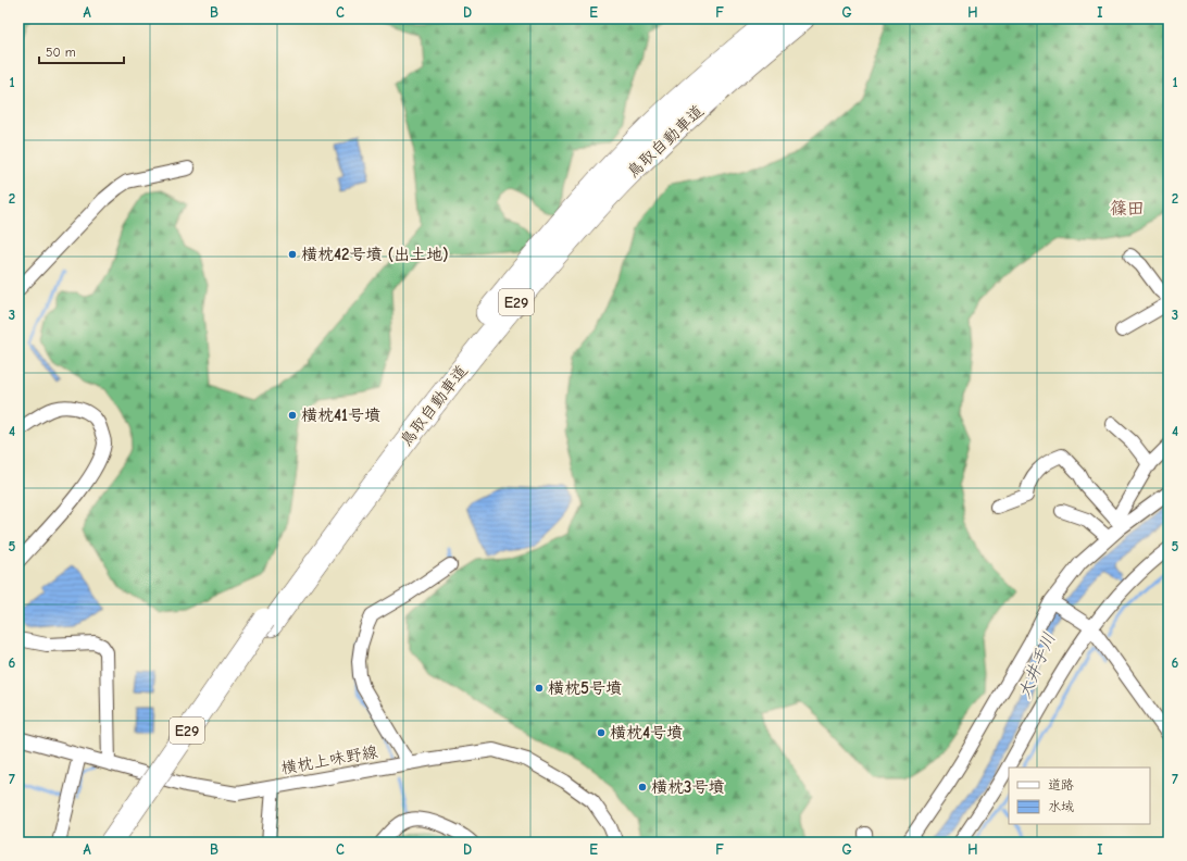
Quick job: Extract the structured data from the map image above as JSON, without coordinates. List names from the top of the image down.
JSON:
{
  "streets": {
    "highway": ["鳥取自動車道", "E29"],
    "street": ["横枕上味野線"]
  },
  "districts": ["篠田"],
  "water": ["大井手川"],
  "places": [
    "横枕42号墳 (出土地)",
    "横枕41号墳",
    "横枕5号墳",
    "横枕4号墳",
    "横枕3号墳"
  ],
  "legend": ["道路", "水域"],
  "scale_bar": "50 m",
  "grid": {
    "columns": [
      "A",
      "B",
      "C",
      "D",
      "E",
      "F",
      "G",
      "H",
      "I"
    ],
    "rows": [
      "1",
      "2",
      "3",
      "4",
      "5",
      "6",
      "7"
    ]
  }
}
